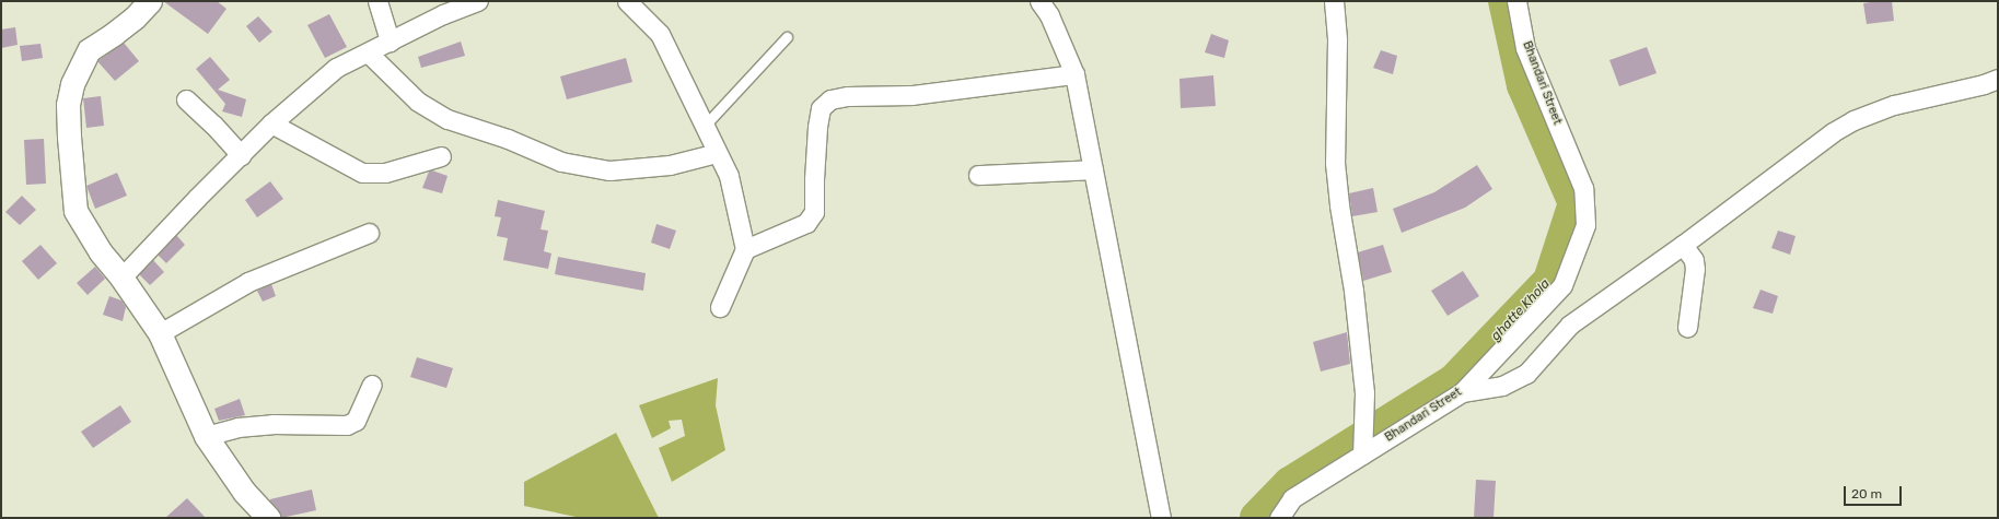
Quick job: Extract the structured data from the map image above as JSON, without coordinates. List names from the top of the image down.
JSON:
{
  "streets": {
    "street": ["Bhandari Street"]
  },
  "water": ["ghatte Khola"],
  "scale_bar": "20 m"
}
